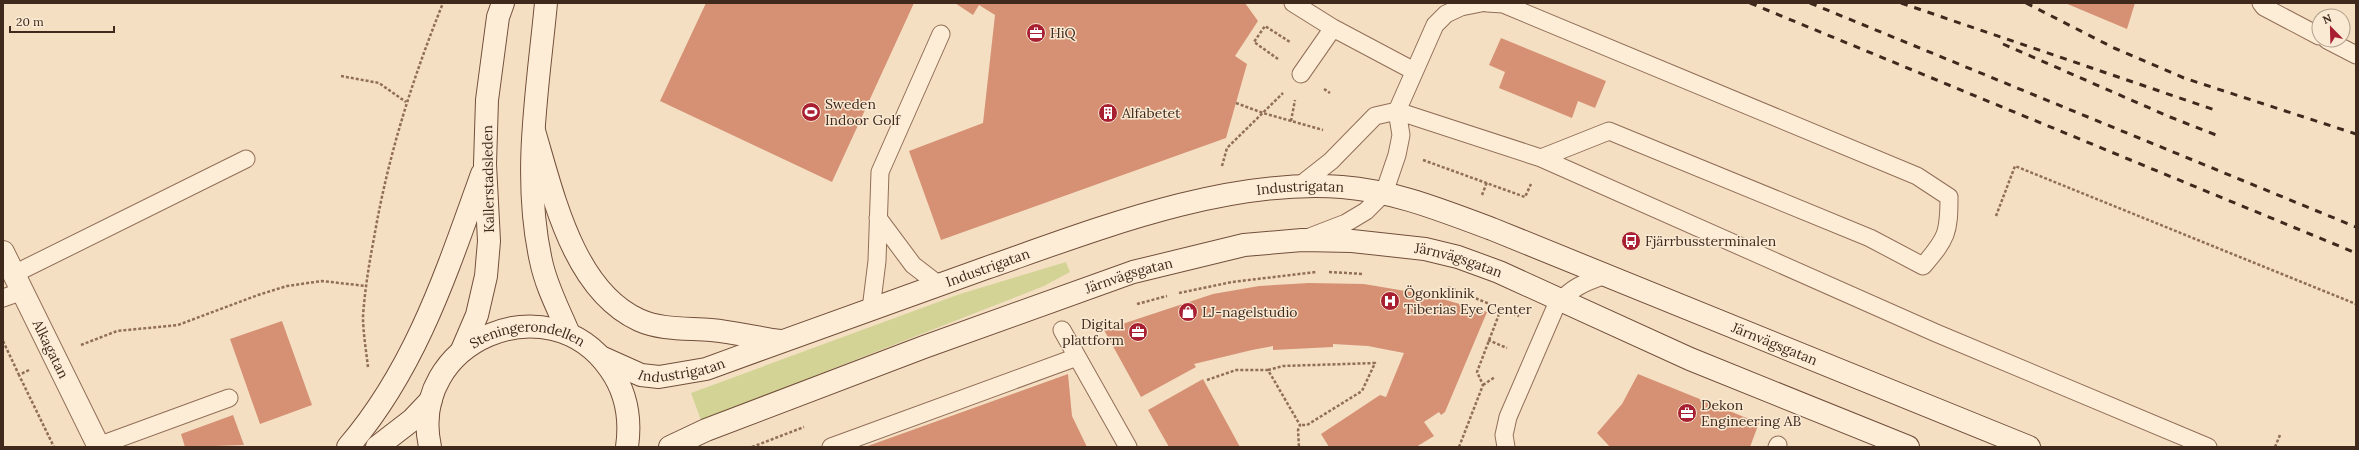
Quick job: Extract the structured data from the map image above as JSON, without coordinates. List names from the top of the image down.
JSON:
{
  "streets": {
    "main road": [
      "Kallerstadsleden",
      "Industrigatan",
      "Järnvägsgatan",
      "Steningerondellen",
      "Alkagatan"
    ]
  },
  "crossings": [
    ["Kallerstadsleden", "Steningerondellen"],
    ["Industrigatan", "Järnvägsgatan"],
    ["Industrigatan", "Steningerondellen"]
  ],
  "places": {
    "office": ["HiQ", "Digital plattform", "Dekon Engineering AB"],
    "sports": ["Sweden Indoor Golf"],
    "building": ["Alfabetet"],
    "bus stop": ["Fjärrbussterminalen"],
    "hospital": ["Ögonklinik Tiberias Eye Center"],
    "shop": ["LJ-nagelstudio"]
  },
  "scale_bar": "20 m",
  "north": "top left"
}
